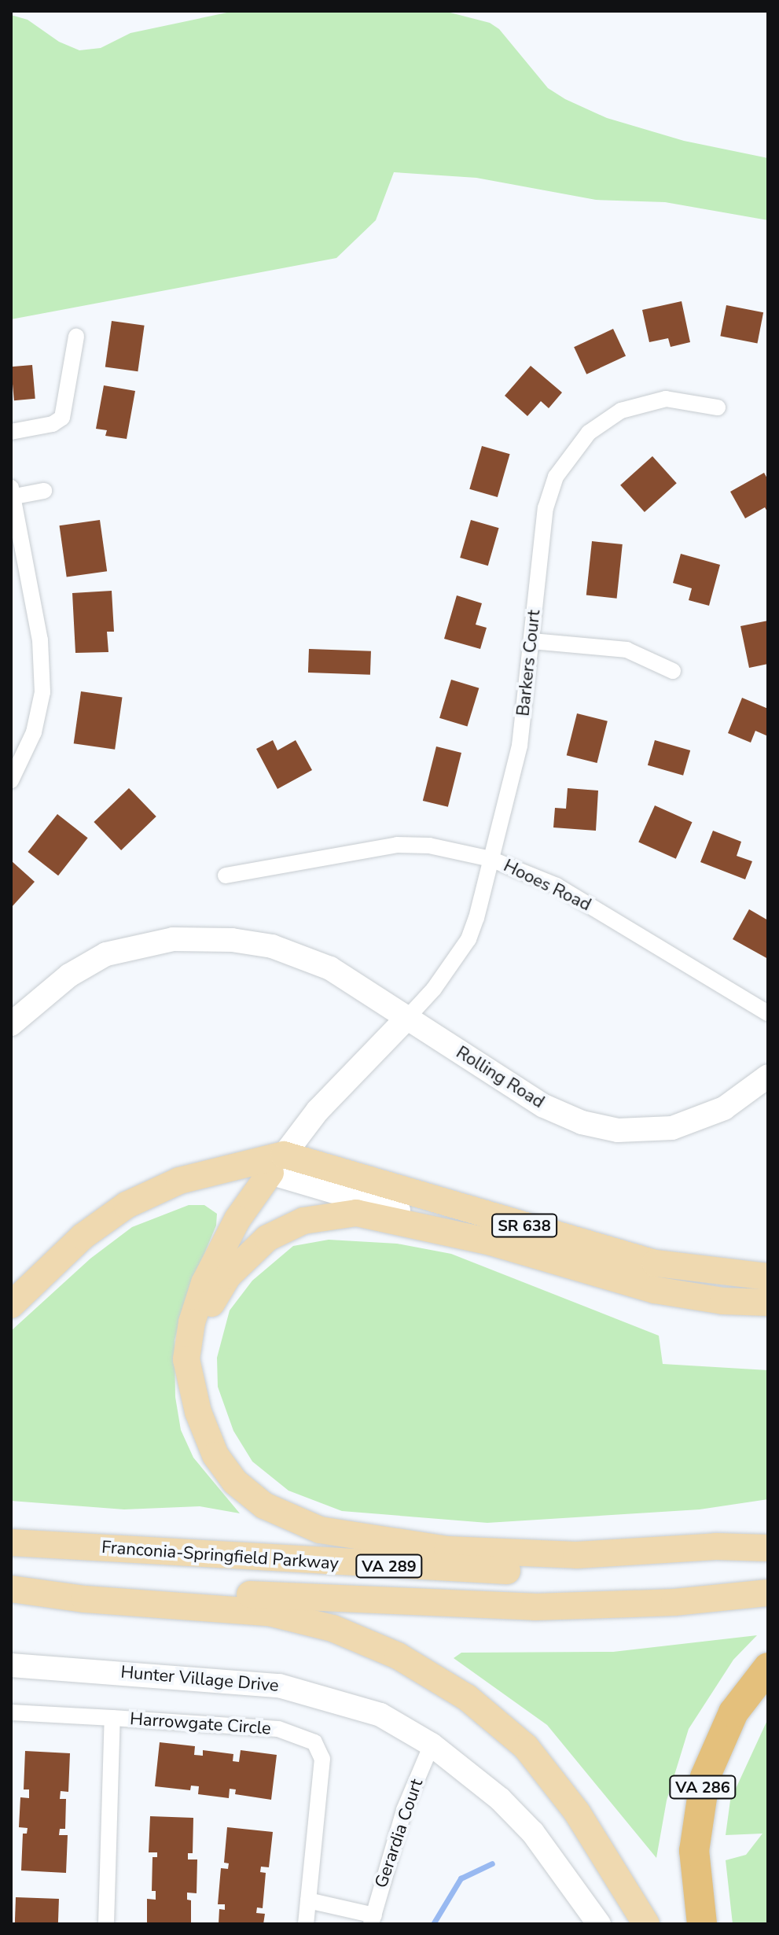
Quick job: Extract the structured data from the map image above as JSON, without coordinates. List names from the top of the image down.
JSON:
{
  "streets": {
    "highway": ["VA 286"],
    "main road": ["SR 638", "Franconia-Springfield Parkway", "VA 289"],
    "street": [
      "Barkers Court",
      "Hooes Road",
      "Rolling Road",
      "Hunter Village Drive",
      "Harrowgate Circle",
      "Gerardia Court"
    ]
  },
  "crossings": [
    ["Barkers Court", "Hooes Road"],
    ["Barkers Court", "Rolling Road"],
    ["Hunter Village Drive", "Gerardia Court"]
  ]
}
